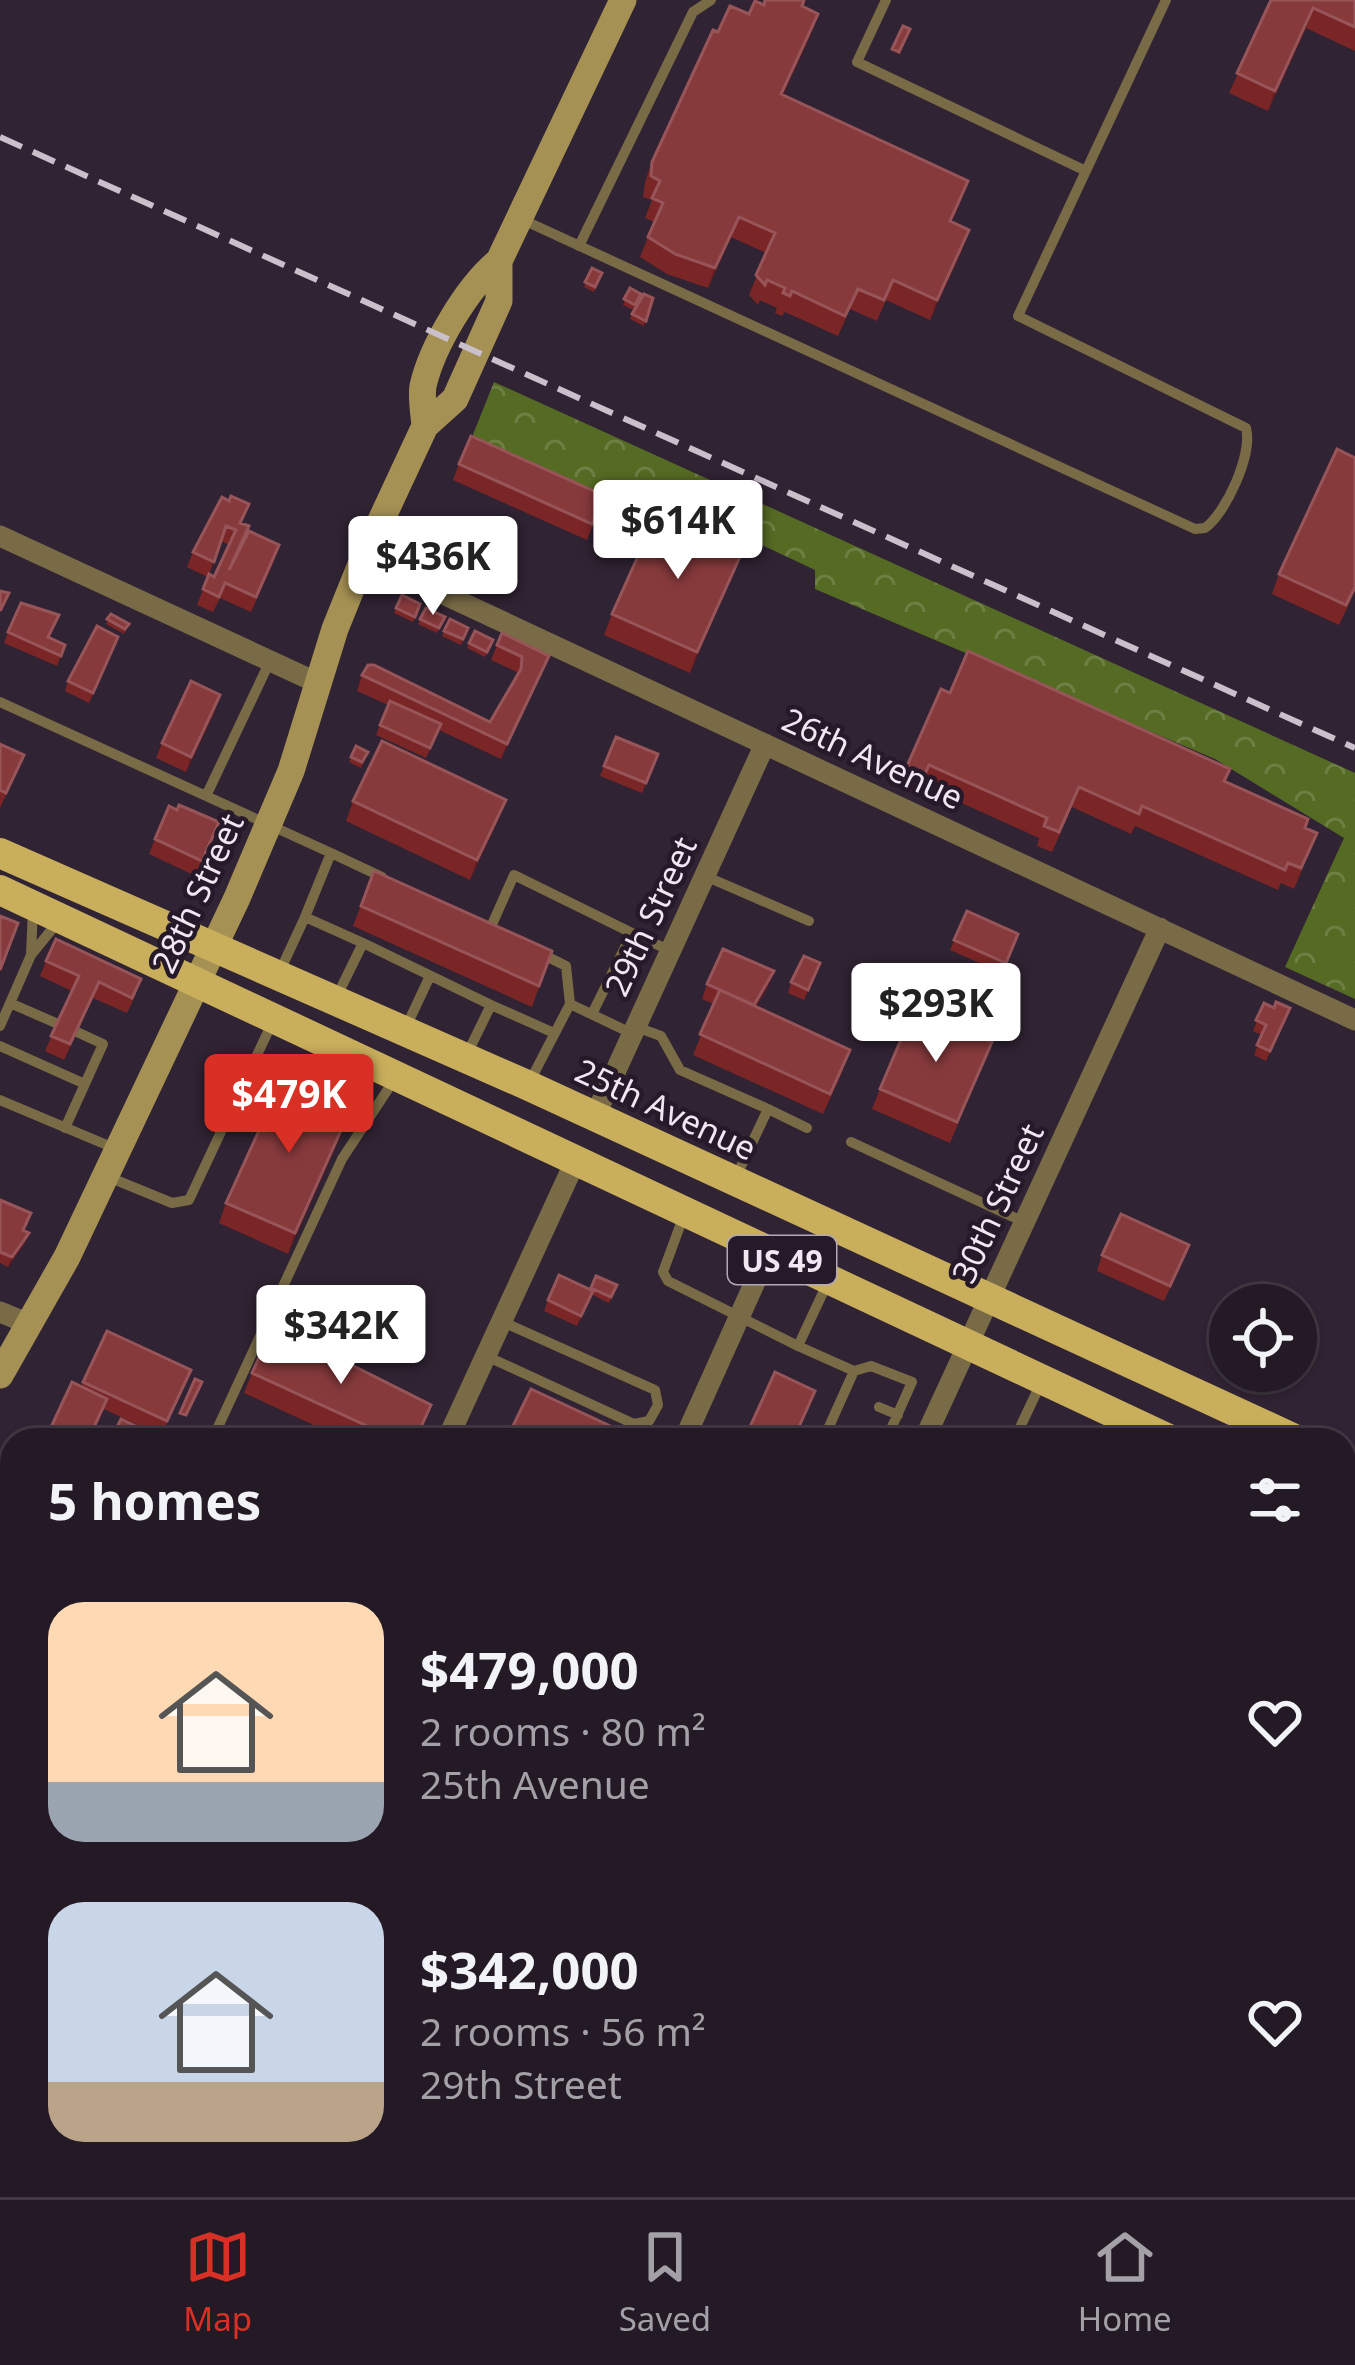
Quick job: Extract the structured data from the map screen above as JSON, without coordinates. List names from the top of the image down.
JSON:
{
  "streets": {
    "main road": ["28th Street", "25th Avenue", "US 49"],
    "street": ["26th Avenue", "29th Street", "30th Street"]
  },
  "crossings": [
    ["26th Avenue", "28th Street"],
    ["26th Avenue", "29th Street"],
    ["26th Avenue", "30th Street"],
    ["28th Street", "25th Avenue"],
    ["28th Street", "US 49"],
    ["29th Street", "25th Avenue"],
    ["25th Avenue", "30th Street"],
    ["30th Street", "US 49"]
  ],
  "page": {
    "price": [
      "$614K",
      "$436K",
      "$293K",
      "$479K",
      "$342K"
    ],
    "heading": "5 homes",
    "list": [
      {
        "name": "$479,000",
        "note": "2 rooms · 80 m² · 25th Avenue"
      },
      {
        "name": "$342,000",
        "note": "2 rooms · 56 m² · 29th Street"
      }
    ],
    "tabs": ["Map", "Saved", "Home"]
  }
}
